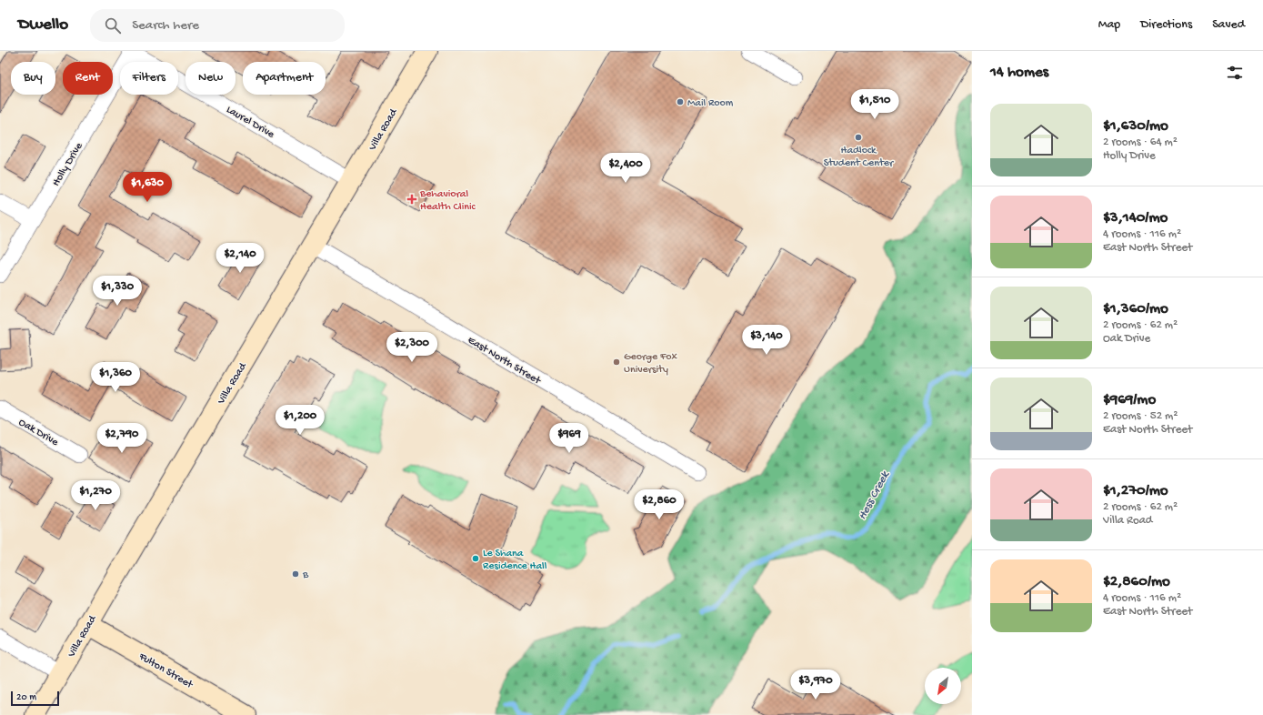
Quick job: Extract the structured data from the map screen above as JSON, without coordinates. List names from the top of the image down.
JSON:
{
  "streets": {
    "main road": ["Villa Road", "Fulton Street"],
    "street": [
      "Laurel Drive",
      "Holly Drive",
      "East North Street",
      "Oak Drive"
    ]
  },
  "crossings": [
    ["Laurel Drive", "Villa Road"],
    ["Laurel Drive", "Holly Drive"],
    ["Villa Road", "East North Street"],
    ["Villa Road", "Fulton Street"]
  ],
  "water": ["Hess Creek"],
  "places": {
    "other": [
      "Mail Room",
      "Hadlock Student Center",
      "George Fox University",
      "Le Shana Residence Hall",
      "B"
    ],
    "health": ["Behavioral Health Clinic"]
  },
  "scale_bar": "20 m",
  "north": "bottom left",
  "page": {
    "header": "Dwello",
    "search": "Search here",
    "nav": ["Map", "Directions", "Saved"],
    "heading": "14 homes",
    "chip": [
      "Buy",
      "Rent",
      "Filters",
      "New",
      "Apartment"
    ],
    "price": [
      "$1,510",
      "$2,400",
      "$1,630",
      "$2,140",
      "$1,330",
      "$3,140",
      "$2,300",
      "$1,360",
      "$1,200",
      "$2,790",
      "$969",
      "$1,270",
      "$2,860",
      "$3,970"
    ],
    "list": [
      {
        "name": "$1,630/mo",
        "note": "2 rooms · 64 m² · Holly Drive"
      },
      {
        "name": "$3,140/mo",
        "note": "4 rooms · 116 m² · East North Street"
      },
      {
        "name": "$1,360/mo",
        "note": "2 rooms · 62 m² · Oak Drive"
      },
      {
        "name": "$969/mo",
        "note": "2 rooms · 52 m² · East North Street"
      },
      {
        "name": "$1,270/mo",
        "note": "2 rooms · 62 m² · Villa Road"
      },
      {
        "name": "$2,860/mo",
        "note": "4 rooms · 116 m² · East North Street"
      }
    ],
    "scale": "20 m"
  }
}
